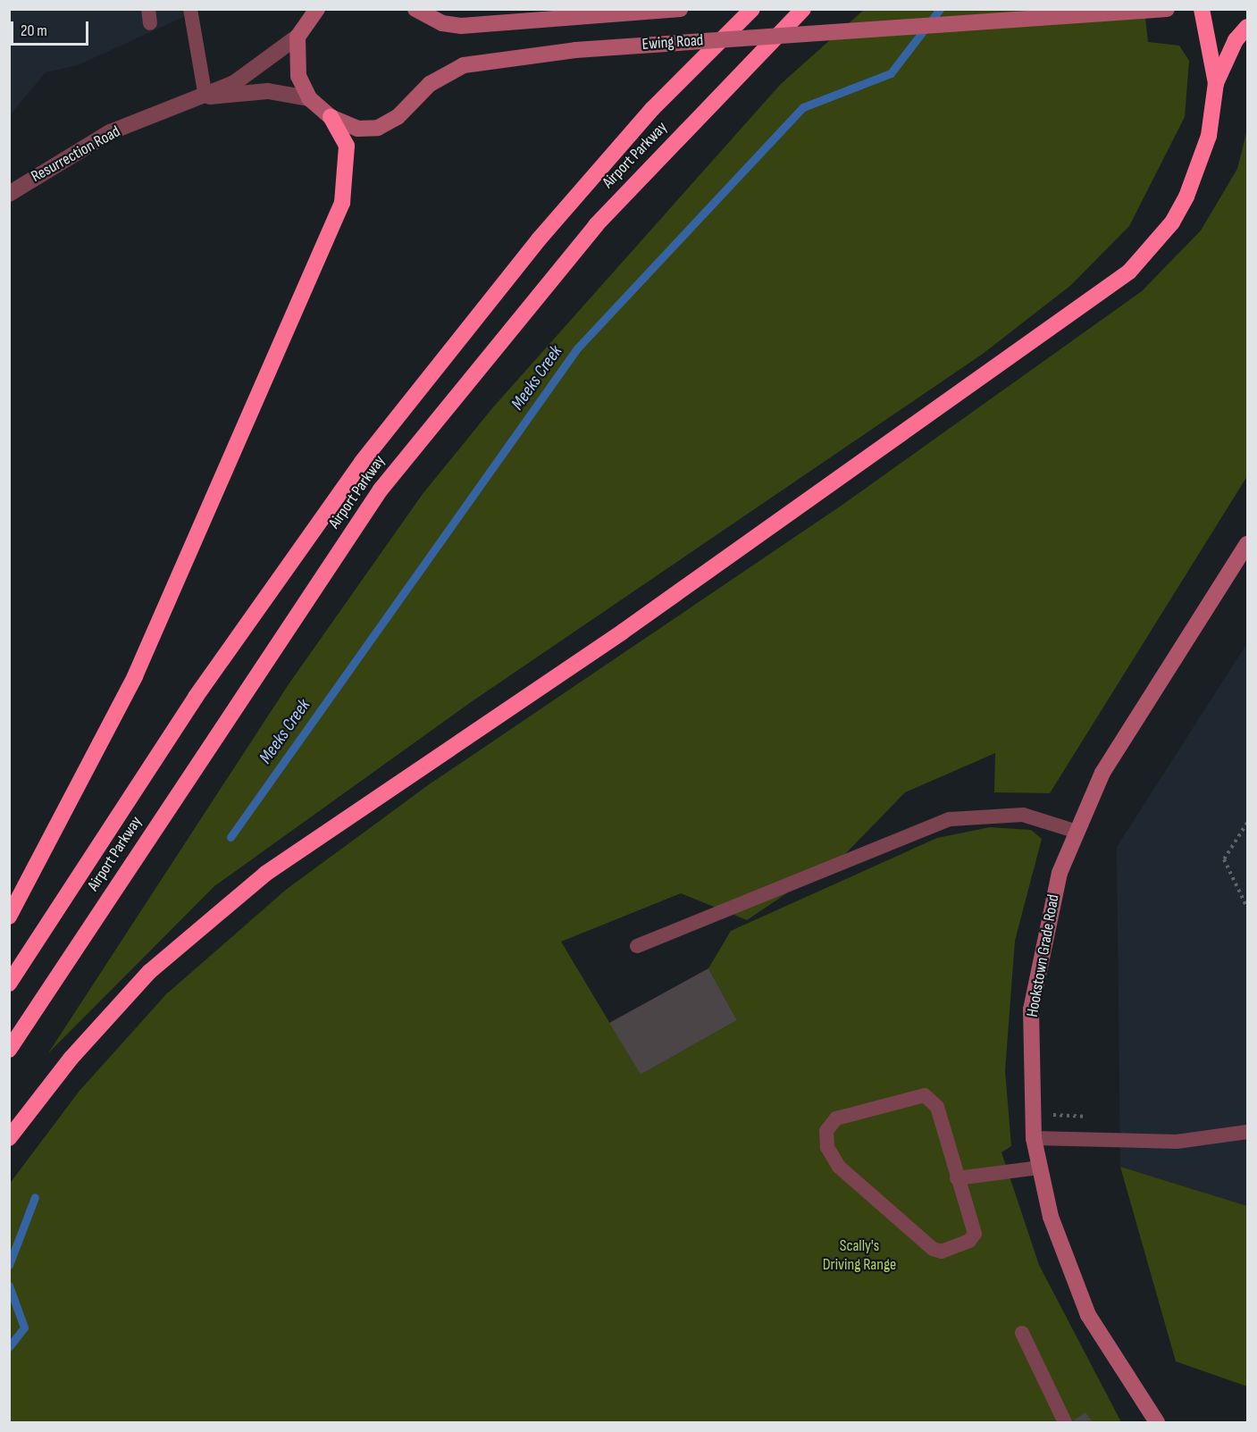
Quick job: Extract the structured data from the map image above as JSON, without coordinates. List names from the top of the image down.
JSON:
{
  "streets": {
    "highway": ["Airport Parkway"],
    "street": ["Ewing Road", "Resurrection Road", "Hookstown Grade Road"]
  },
  "crossings": [
    ["Ewing Road", "Resurrection Road"]
  ],
  "water": ["Meeks Creek"],
  "parks": ["Scally's Driving Range"],
  "scale_bar": "20 m"
}
